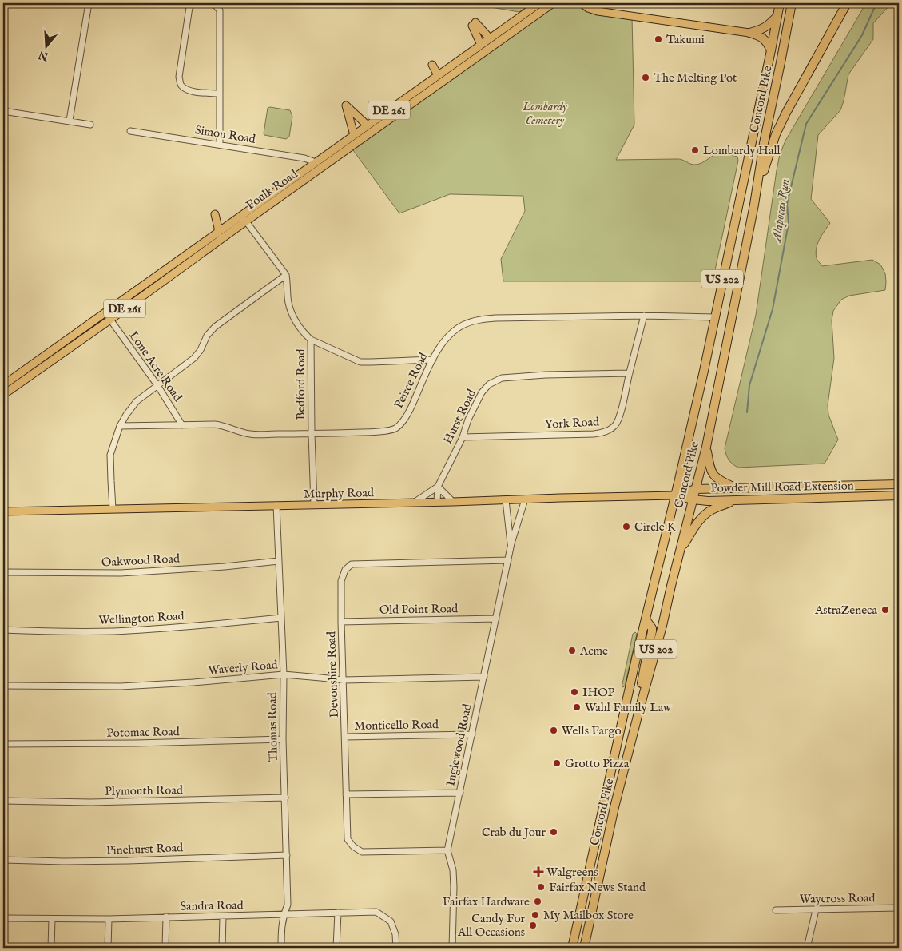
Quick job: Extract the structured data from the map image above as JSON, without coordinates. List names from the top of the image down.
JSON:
{
  "streets": {
    "highway": ["Concord Pike", "US 202", "Powder Mill Road Extension"],
    "main road": ["DE 261", "Foulk Road", "Murphy Road"],
    "street": [
      "Simon Road",
      "Lone Acre Road",
      "Peirce Road",
      "Bedford Road",
      "Hurst Road",
      "York Road",
      "Oakwood Road",
      "Old Point Road",
      "Wellington Road",
      "Waverly Road",
      "Devonshire Road",
      "Monticello Road",
      "Thomas Road",
      "Potomac Road",
      "Inglewood Road",
      "Plymouth Road",
      "Pinehurst Road",
      "Waycross Road",
      "Sandra Road"
    ]
  },
  "crossings": [
    ["Concord Pike", "Peirce Road"],
    ["Concord Pike", "Powder Mill Road Extension"],
    ["Concord Pike", "Murphy Road"],
    ["Simon Road", "Foulk Road"],
    ["Foulk Road", "Lone Acre Road"],
    ["Lone Acre Road", "Peirce Road"],
    ["Peirce Road", "Bedford Road"],
    ["Peirce Road", "York Road"],
    ["Bedford Road", "Murphy Road"],
    ["Hurst Road", "York Road"],
    ["Hurst Road", "Murphy Road"],
    ["Powder Mill Road Extension", "Murphy Road"],
    ["Murphy Road", "Thomas Road"],
    ["Murphy Road", "Inglewood Road"],
    ["Oakwood Road", "Thomas Road"],
    ["Old Point Road", "Devonshire Road"],
    ["Old Point Road", "Inglewood Road"],
    ["Wellington Road", "Thomas Road"],
    ["Waverly Road", "Devonshire Road"],
    ["Waverly Road", "Thomas Road"],
    ["Waverly Road", "Inglewood Road"],
    ["Devonshire Road", "Monticello Road"],
    ["Devonshire Road", "Inglewood Road"],
    ["Monticello Road", "Inglewood Road"],
    ["Thomas Road", "Potomac Road"],
    ["Thomas Road", "Plymouth Road"],
    ["Thomas Road", "Pinehurst Road"],
    ["Thomas Road", "Sandra Road"]
  ],
  "water": ["Alapocas Run"],
  "parks": ["Lombardy Cemetery"],
  "places": {
    "other": [
      "Takumi",
      "The Melting Pot",
      "Lombardy Hall",
      "Circle K",
      "AstraZeneca",
      "Acme",
      "IHOP",
      "Wahl Family Law",
      "Wells Fargo",
      "Grotto Pizza",
      "Crab du Jour",
      "Fairfax News Stand",
      "Fairfax Hardware",
      "My Mailbox Store",
      "Candy For All Occasions"
    ],
    "health": ["Walgreens"]
  },
  "north": "bottom"
}
